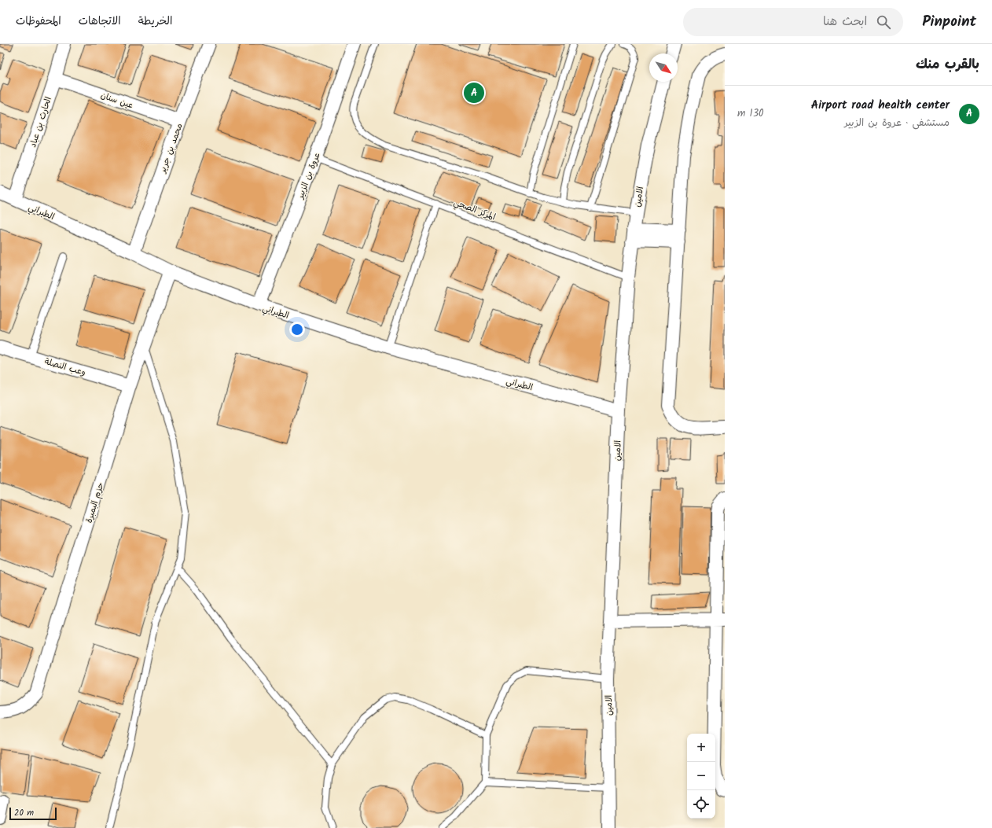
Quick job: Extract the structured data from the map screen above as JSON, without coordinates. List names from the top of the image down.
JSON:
{
  "streets": {
    "street": [
      "عين سنان",
      "الحارث بن عباد",
      "محمد بن جرير",
      "عروة بن الزبير",
      "الامين",
      "الطبراني",
      "وعب النصلة",
      "حزم البمبرة"
    ],
    "lane": ["المركز الصحي"]
  },
  "crossings": [
    ["عين سنان", "الحارث بن عباد"],
    ["عين سنان", "محمد بن جرير"],
    ["الحارث بن عباد", "الطبراني"],
    ["محمد بن جرير", "الطبراني"],
    ["عروة بن الزبير", "المركز الصحي"],
    ["عروة بن الزبير", "الطبراني"],
    ["الامين", "المركز الصحي"],
    ["الامين", "الطبراني"],
    ["الطبراني", "حزم البمبرة"],
    ["وعب النصلة", "حزم البمبرة"]
  ],
  "scale_bar": "20 m",
  "north": "bottom right",
  "page": {
    "header": "Pinpoint",
    "search": "ابحث هنا",
    "nav": ["الخريطة", "الاتجاهات", "المحفوظات"],
    "heading": "بالقرب منك",
    "pins": "A",
    "list": [
      {
        "mark": "A",
        "name": "Airport road health center",
        "note": "مستشفى · عروة بن الزبير",
        "value": "130 m"
      }
    ],
    "map_buttons": ["+", "−"],
    "scale": "20 m"
  }
}
